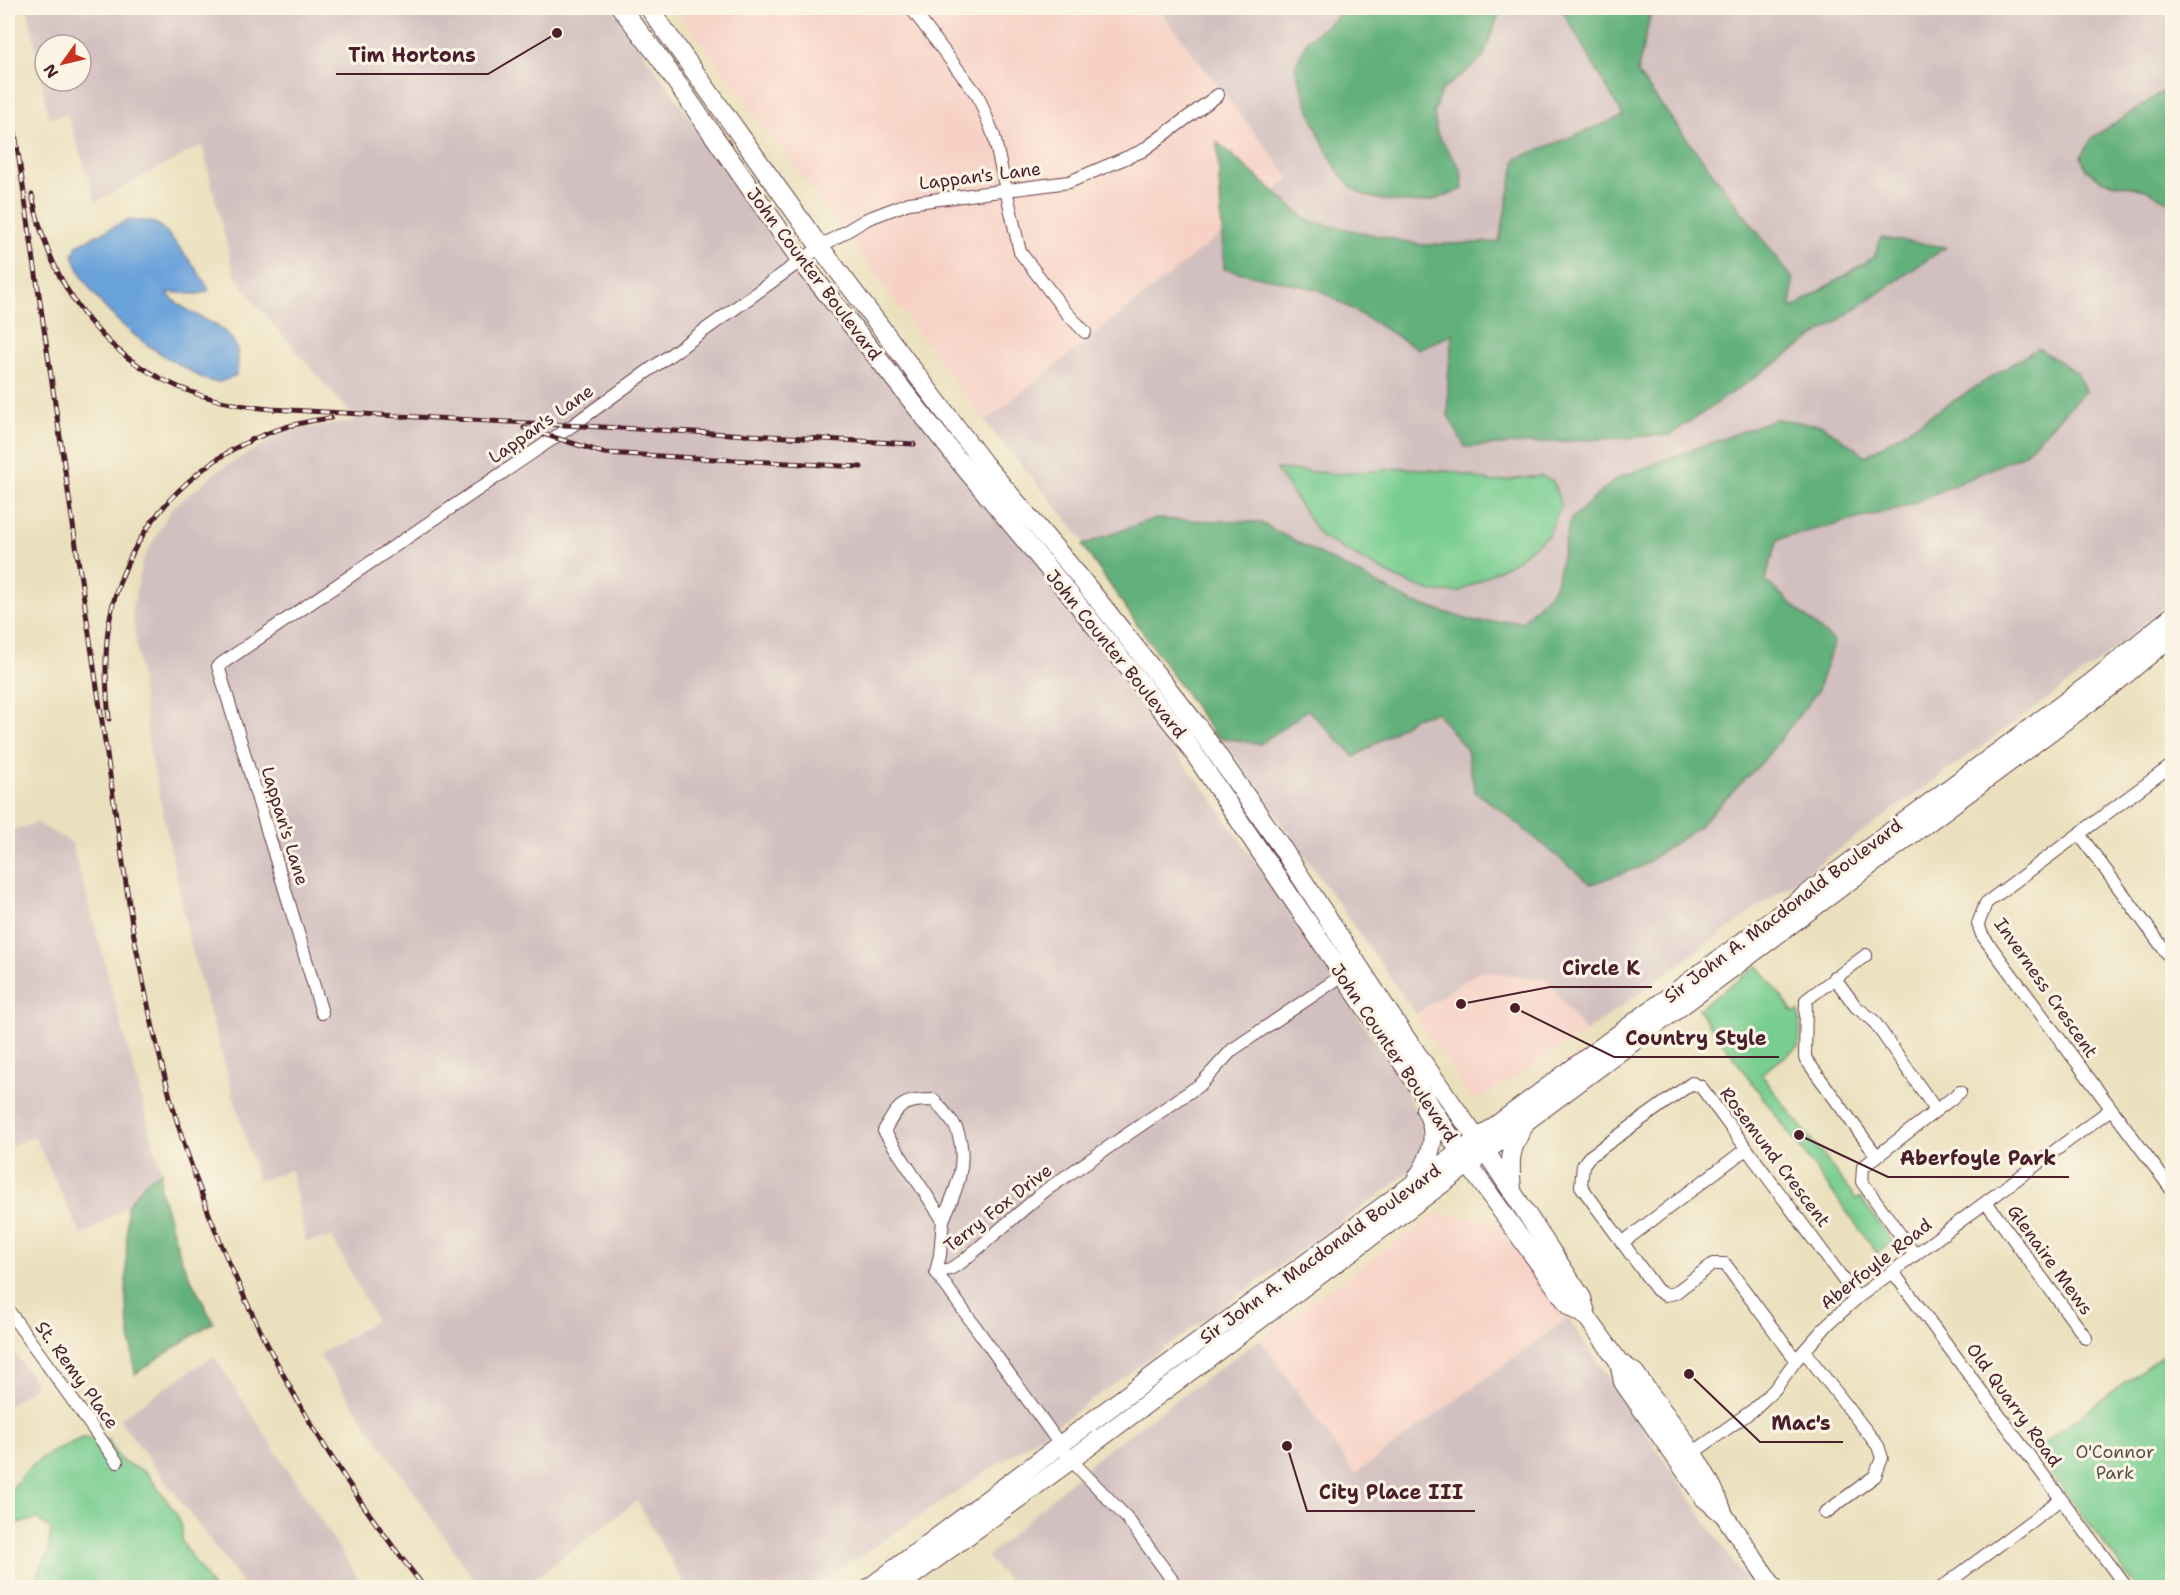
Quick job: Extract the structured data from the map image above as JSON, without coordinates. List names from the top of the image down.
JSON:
{
  "streets": {
    "main road": ["John Counter Boulevard", "Sir John A. Macdonald Boulevard"],
    "street": [
      "Lappan's Lane",
      "Inverness Crescent",
      "Rosemund Crescent",
      "Terry Fox Drive",
      "Glenaire Mews",
      "Aberfoyle Road",
      "St. Remy Place",
      "Old Quarry Road"
    ]
  },
  "crossings": [
    ["Lappan's Lane", "John Counter Boulevard"],
    ["John Counter Boulevard", "Sir John A. Macdonald Boulevard"],
    ["John Counter Boulevard", "Terry Fox Drive"],
    ["John Counter Boulevard", "Aberfoyle Road"],
    ["Sir John A. Macdonald Boulevard", "Terry Fox Drive"],
    ["Inverness Crescent", "Aberfoyle Road"],
    ["Rosemund Crescent", "Aberfoyle Road"],
    ["Glenaire Mews", "Aberfoyle Road"],
    ["Aberfoyle Road", "Old Quarry Road"]
  ],
  "parks": ["O'Connor Park"],
  "places": [
    "Tim Hortons",
    "Circle K",
    "Country Style",
    "Aberfoyle Park",
    "Mac's",
    "City Place III"
  ],
  "north": "bottom left"
}
